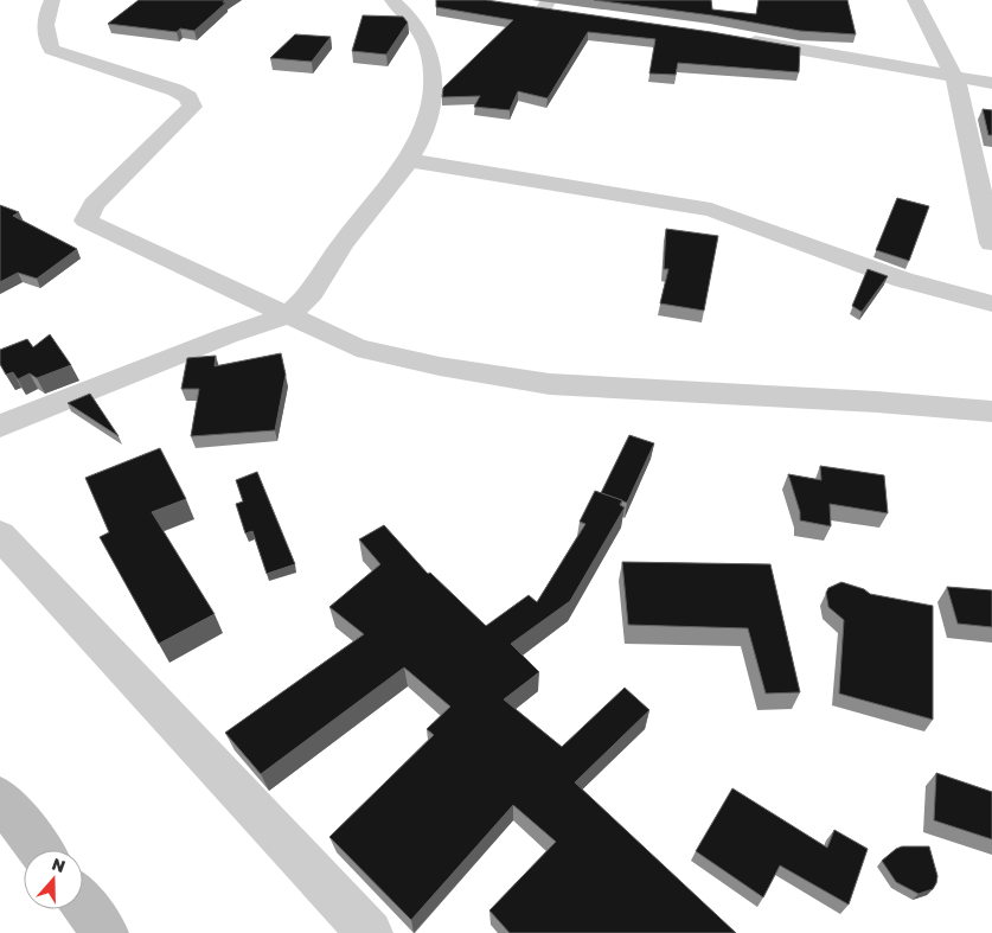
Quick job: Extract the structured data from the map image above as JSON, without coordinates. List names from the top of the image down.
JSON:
{
  "north": "top"
}
